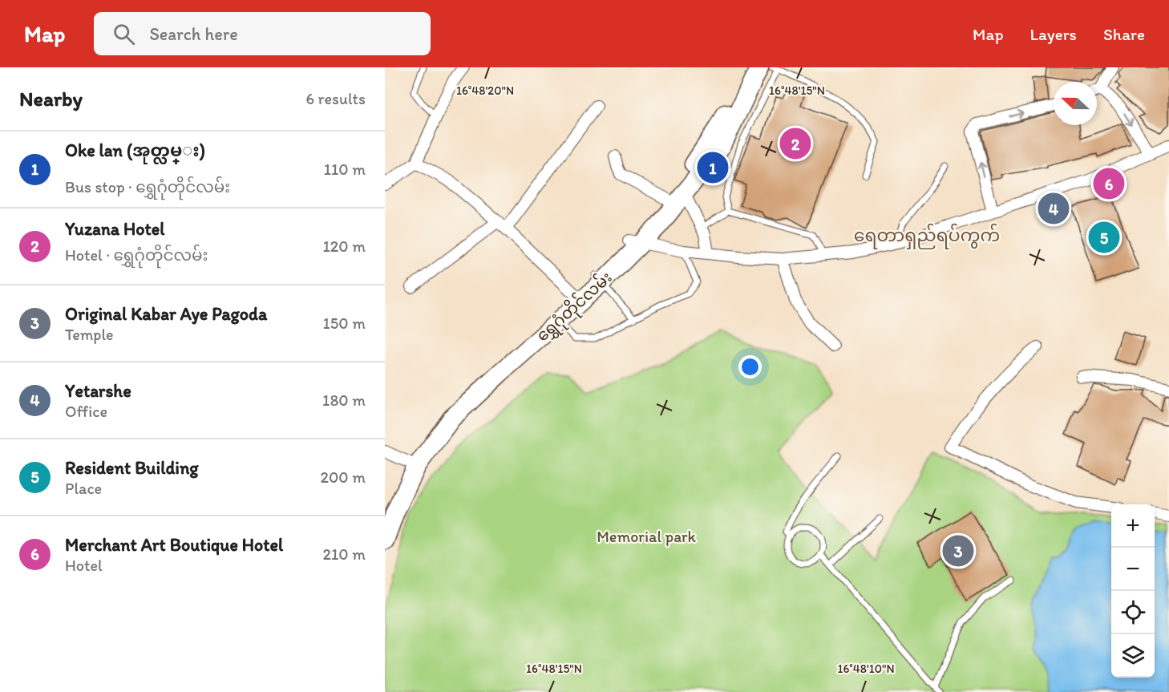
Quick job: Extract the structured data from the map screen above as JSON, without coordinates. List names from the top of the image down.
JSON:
{
  "streets": {
    "main road": ["ရွှေဂုံတိုင်လမ်း"]
  },
  "districts": ["ရေတာရှည်ရပ်ကွက်"],
  "parks": ["Memorial park"],
  "north": "left",
  "page": {
    "header": "Map",
    "search": "Search here",
    "nav": ["Map", "Layers", "Share"],
    "heading": ["Nearby", "6 results"],
    "pins": [
      "2",
      "1",
      "6",
      "4",
      "5",
      "3"
    ],
    "list": [
      {
        "mark": "1",
        "name": "Oke lan (အုတ္လမ္း)",
        "note": "Bus stop · ရွှေဂုံတိုင်လမ်း",
        "value": "110 m"
      },
      {
        "mark": "2",
        "name": "Yuzana Hotel",
        "note": "Hotel · ရွှေဂုံတိုင်လမ်း",
        "value": "120 m"
      },
      {
        "mark": "3",
        "name": "Original Kabar Aye Pagoda",
        "note": "Temple",
        "value": "150 m"
      },
      {
        "mark": "4",
        "name": "Yetarshe",
        "note": "Office",
        "value": "180 m"
      },
      {
        "mark": "5",
        "name": "Resident Building",
        "note": "Place",
        "value": "200 m"
      },
      {
        "mark": "6",
        "name": "Merchant Art Boutique Hotel",
        "note": "Hotel",
        "value": "210 m"
      }
    ],
    "map_buttons": ["+", "−"]
  },
  "coordinates": ["16°48'20\"N", "16°48'15\"N", "16°48'10\"N"]
}
